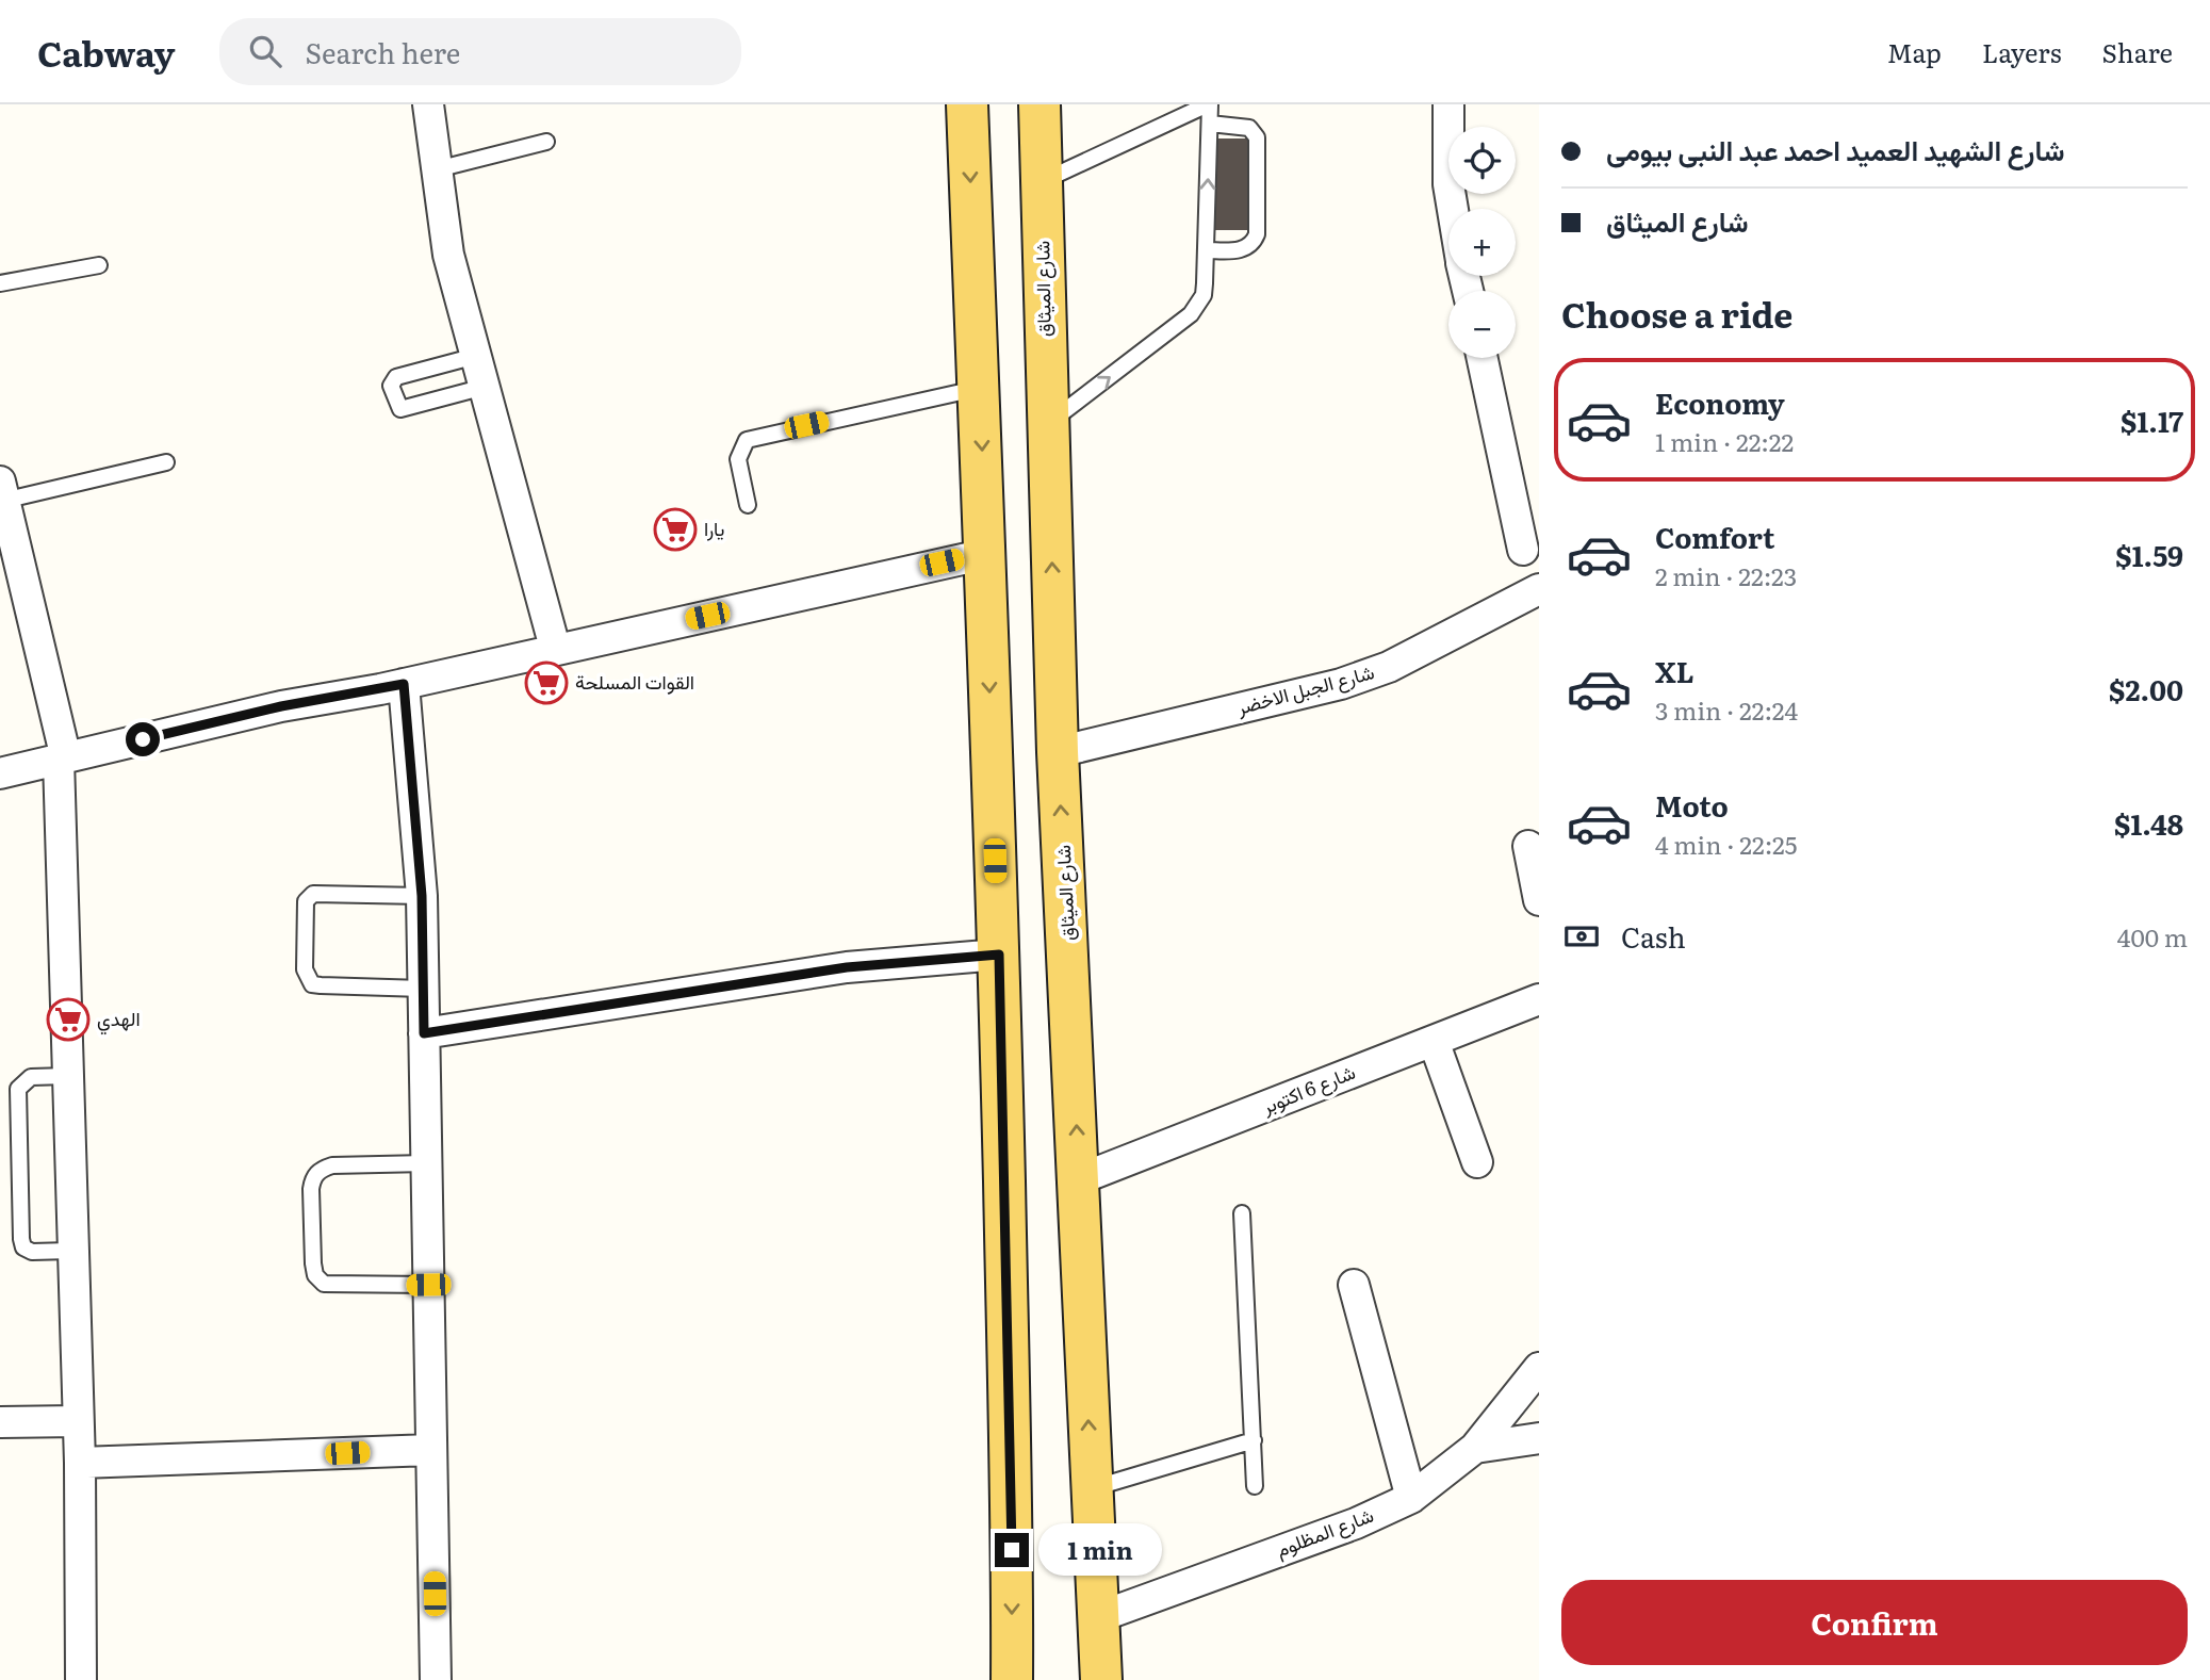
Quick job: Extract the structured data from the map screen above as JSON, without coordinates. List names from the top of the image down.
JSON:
{
  "streets": {
    "main road": ["شارع الميثاق"],
    "street": ["شارع الجبل الاخضر", "شارع 6 اكتوبر", "شارع المظلوم"]
  },
  "crossings": [
    ["شارع الميثاق", "شارع الجبل الاخضر"],
    ["شارع الميثاق", "شارع 6 اكتوبر"],
    ["شارع الميثاق", "شارع المظلوم"]
  ],
  "places": {
    "supermarket": ["يارا", "القوات المسلحة", "الهدي"]
  },
  "page": {
    "header": "Cabway",
    "search": "Search here",
    "nav": ["Map", "Layers", "Share"],
    "banner": ["شارع الشهيد العميد احمد عبد النبى بيومى", "شارع الميثاق"],
    "map_buttons": ["+", "−"],
    "heading": "Choose a ride",
    "list": [
      {
        "name": "Economy",
        "note": "1 min · 22:22",
        "value": "$1.17"
      },
      {
        "name": "Comfort",
        "note": "2 min · 22:23",
        "value": "$1.59"
      },
      {
        "name": "XL",
        "note": "3 min · 22:24",
        "value": "$2.00"
      },
      {
        "name": "Moto",
        "note": "4 min · 22:25",
        "value": "$1.48"
      }
    ],
    "pay": ["Cash", "400 m"],
    "bubble": "1 min",
    "buttons": "Confirm"
  }
}
